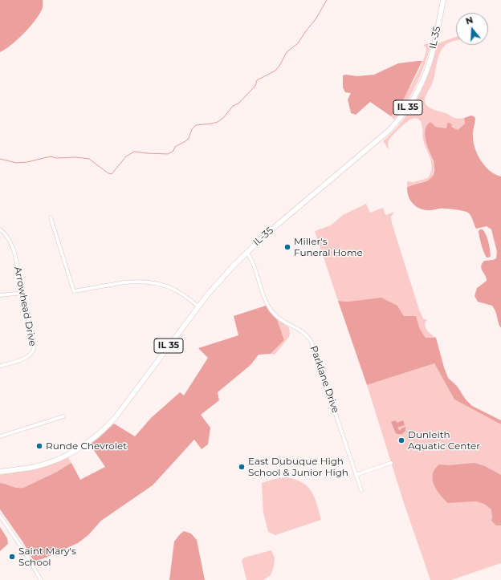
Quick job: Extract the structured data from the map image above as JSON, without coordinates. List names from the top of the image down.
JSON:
{
  "streets": {
    "main road": ["IL-35", "IL 35"],
    "street": ["Arrowhead Drive", "Parklane Drive"]
  },
  "crossings": [
    ["IL-35", "Parklane Drive"]
  ],
  "places": [
    "Miller's Funeral Home",
    "Dunleith Aquatic Center",
    "Runde Chevrolet",
    "East Dubuque High School & Junior High",
    "Saint Mary's School"
  ],
  "north": "top"
}
